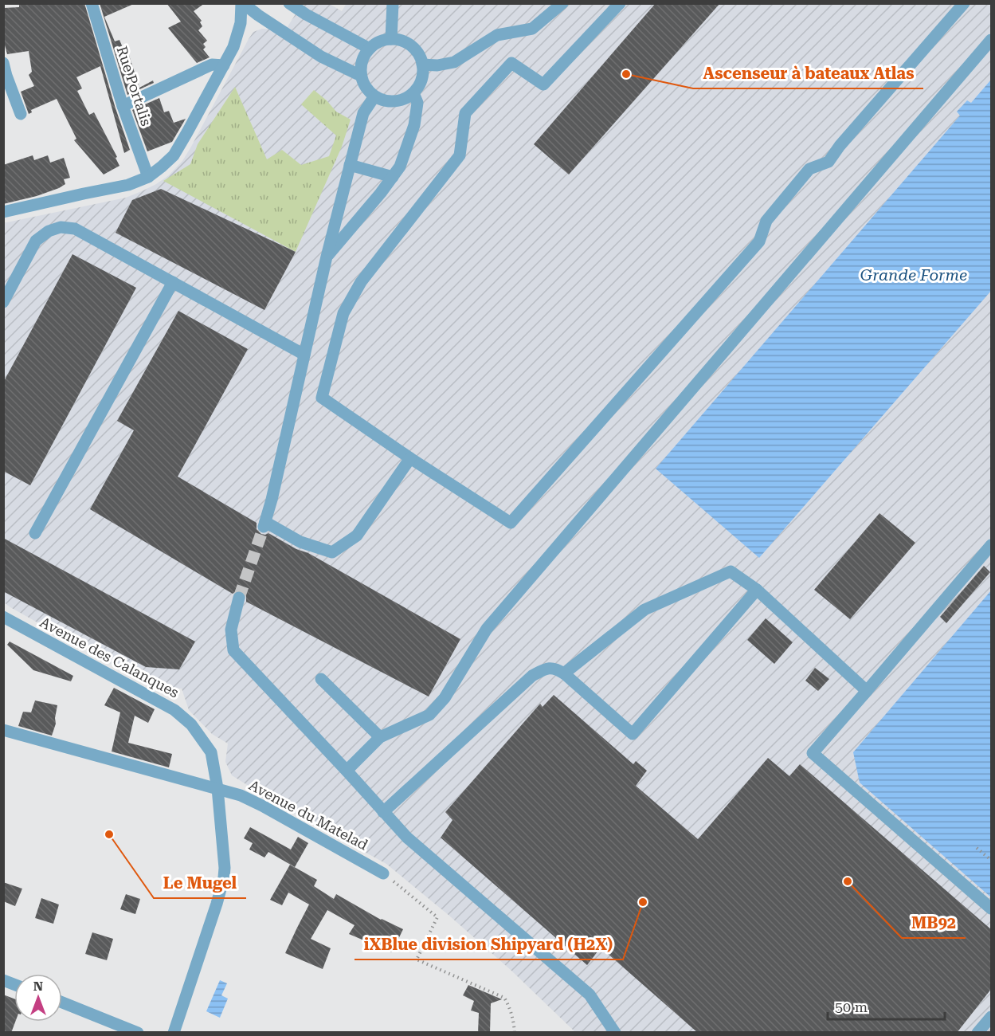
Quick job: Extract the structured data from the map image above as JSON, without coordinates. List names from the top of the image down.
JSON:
{
  "streets": {
    "street": ["Rue Portalis", "Avenue des Calanques", "Avenue du Matelad"]
  },
  "crossings": [
    ["Avenue des Calanques", "Avenue du Matelad"]
  ],
  "water": ["Grande Forme"],
  "places": [
    "Ascenseur à bateaux Atlas",
    "Le Mugel",
    "MB92",
    "iXBlue division Shipyard (H2X)"
  ],
  "scale_bar": "50 m",
  "north": "top"
}
